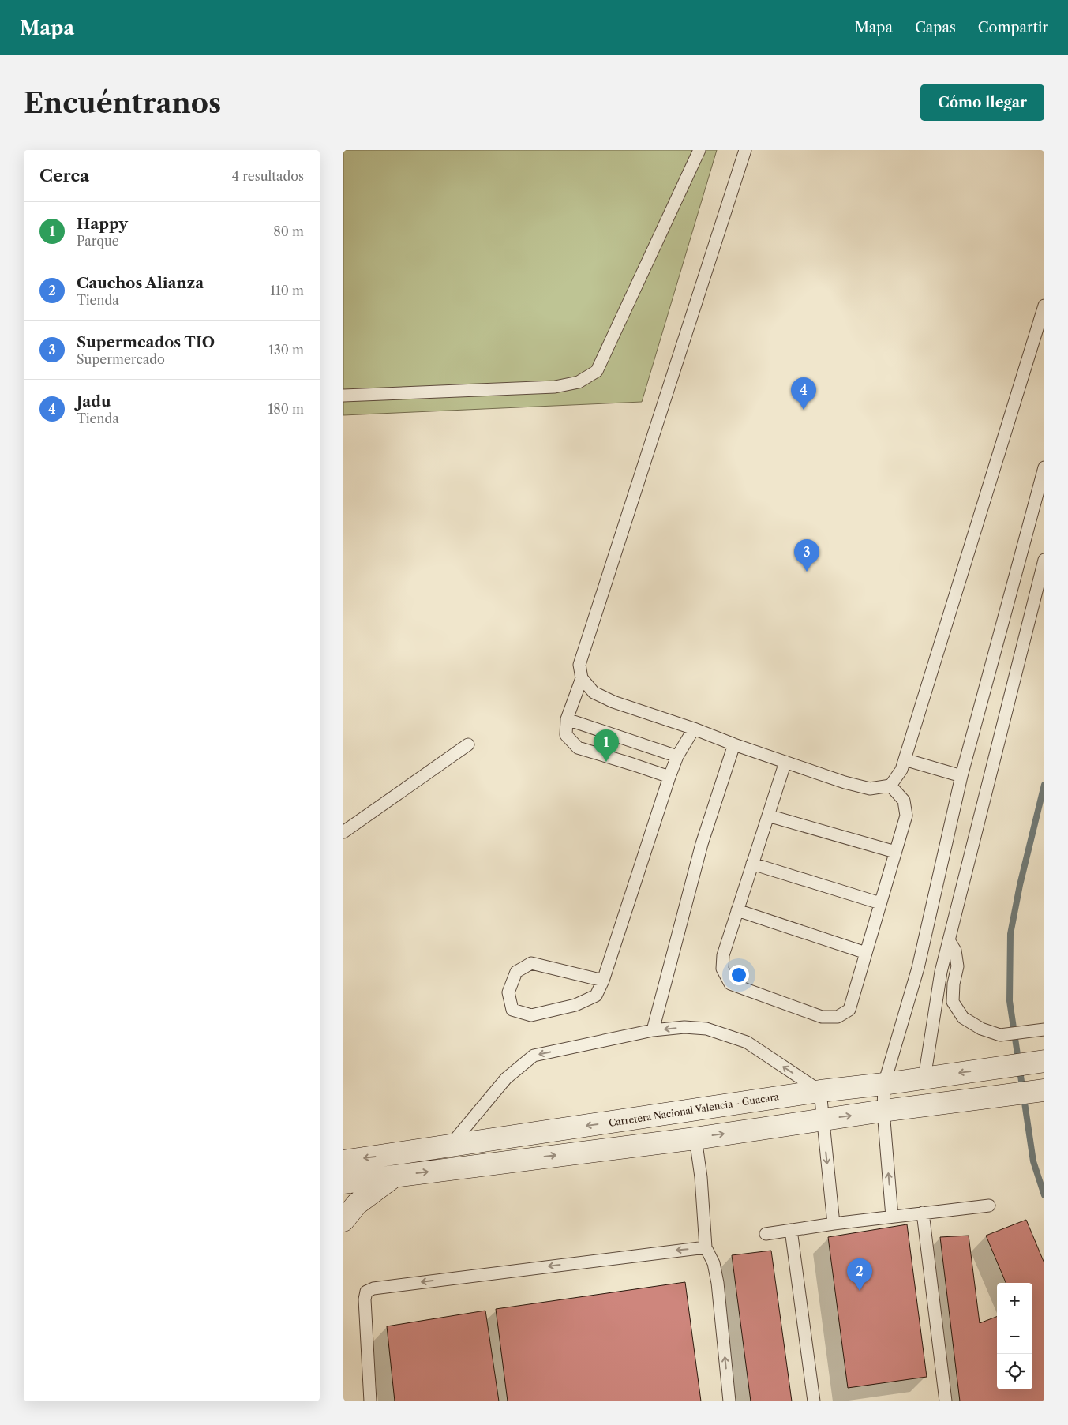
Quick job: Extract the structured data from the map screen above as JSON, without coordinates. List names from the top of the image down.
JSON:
{
  "streets": {
    "main road": ["Carretera Nacional Valencia - Guacara"]
  },
  "page": {
    "header": "Mapa",
    "nav": ["Mapa", "Capas", "Compartir"],
    "buttons": "Cómo llegar",
    "title": "Encuéntranos",
    "heading": ["Cerca", "4 resultados"],
    "list": [
      {
        "mark": "1",
        "name": "Happy",
        "note": "Parque",
        "value": "80 m"
      },
      {
        "mark": "2",
        "name": "Cauchos Alianza",
        "note": "Tienda",
        "value": "110 m"
      },
      {
        "mark": "3",
        "name": "Supermcados TIO",
        "note": "Supermercado",
        "value": "130 m"
      },
      {
        "mark": "4",
        "name": "Jadu",
        "note": "Tienda",
        "value": "180 m"
      }
    ],
    "pins": [
      "4",
      "3",
      "1",
      "2"
    ],
    "map_buttons": ["+", "−"]
  }
}
